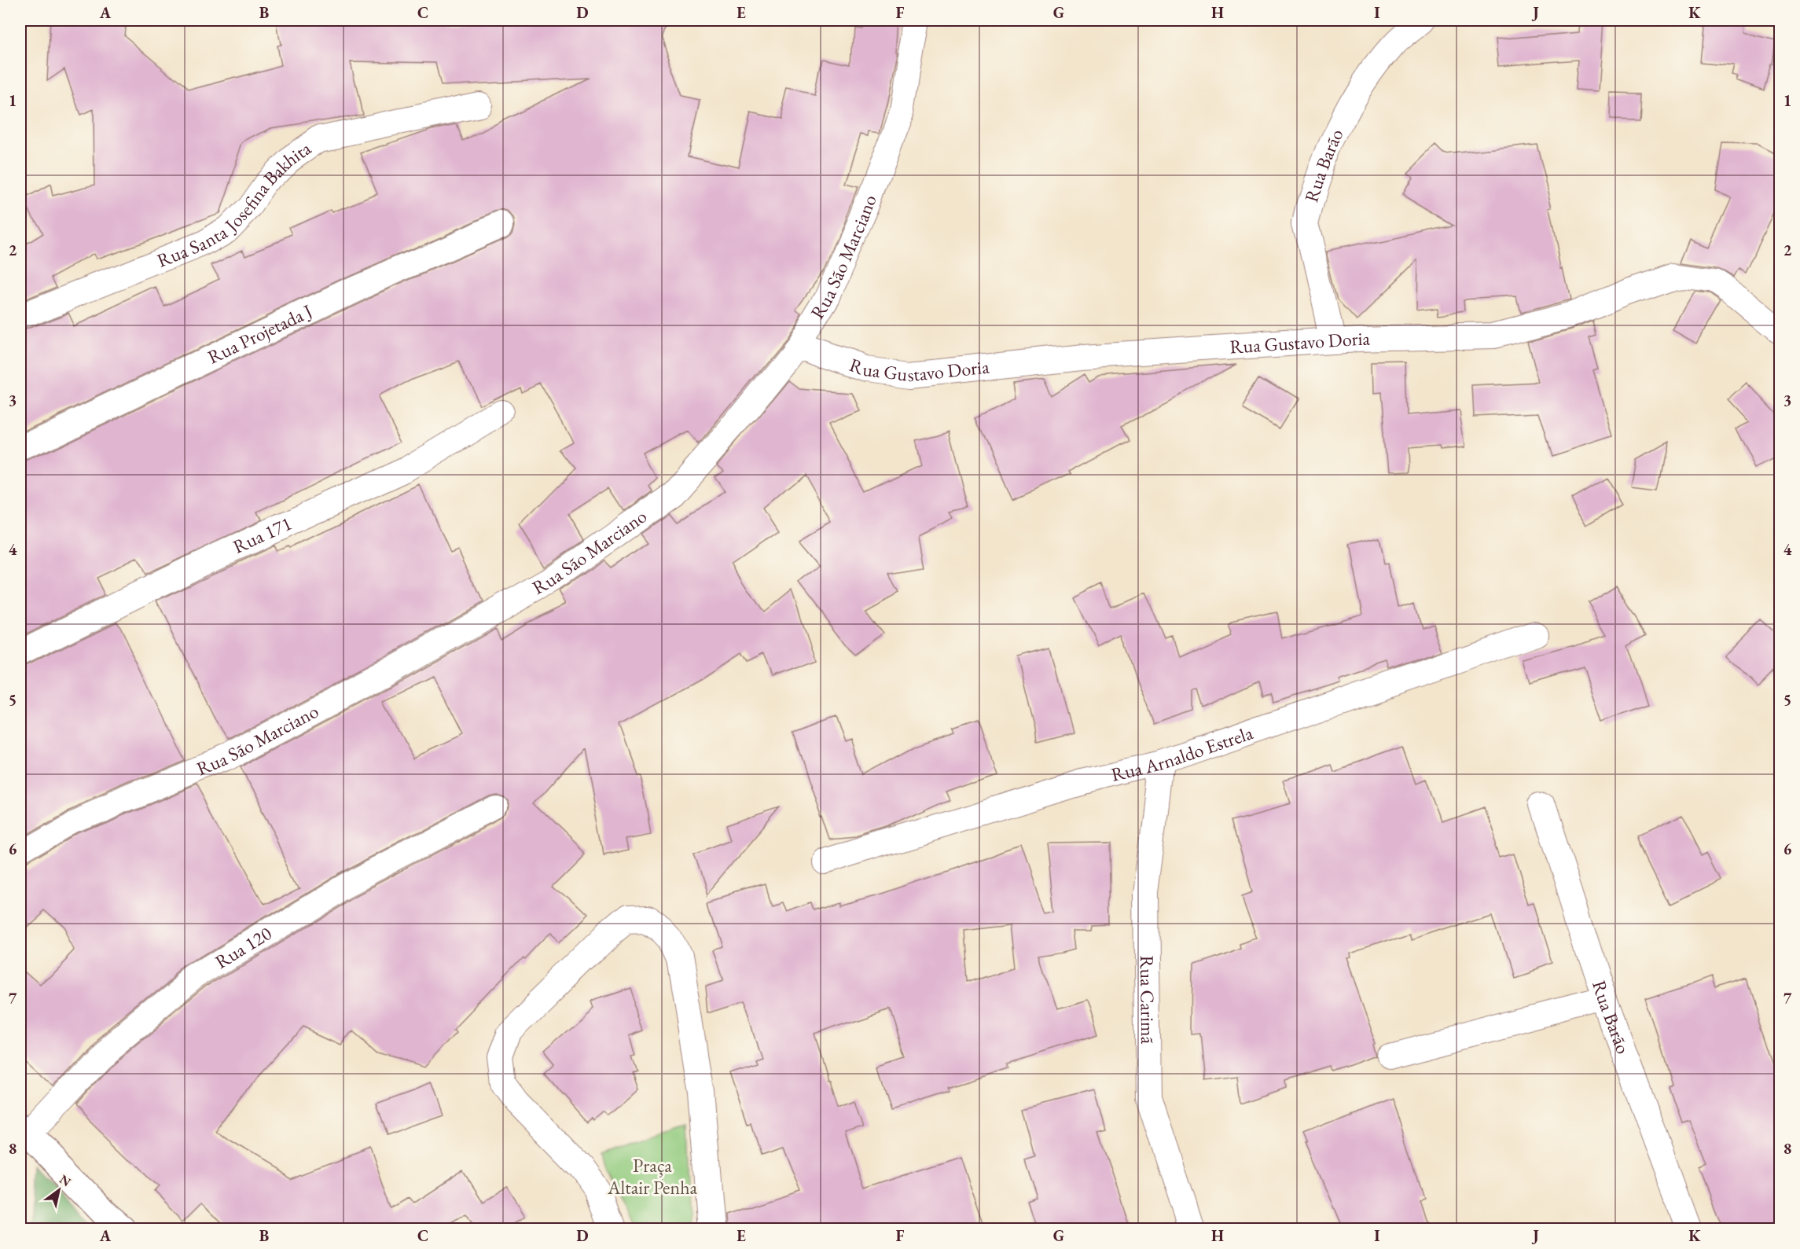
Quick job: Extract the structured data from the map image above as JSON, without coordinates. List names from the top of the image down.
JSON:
{
  "streets": {
    "street": [
      "Rua Barão",
      "Rua Santa Josefina Bakhita",
      "Rua São Marciano",
      "Rua Projetada J",
      "Rua Gustavo Doria",
      "Rua 171",
      "Rua Arnaldo Estrela",
      "Rua 120",
      "Rua Carimã"
    ]
  },
  "crossings": [
    ["Rua Barão", "Rua Gustavo Doria"],
    ["Rua São Marciano", "Rua Gustavo Doria"],
    ["Rua Arnaldo Estrela", "Rua Carimã"]
  ],
  "parks": ["Praça Altair Penha"],
  "north": "top right",
  "grid": {
    "columns": [
      "A",
      "B",
      "C",
      "D",
      "E",
      "F",
      "G",
      "H",
      "I",
      "J",
      "K"
    ],
    "rows": [
      "1",
      "2",
      "3",
      "4",
      "5",
      "6",
      "7",
      "8"
    ]
  }
}
